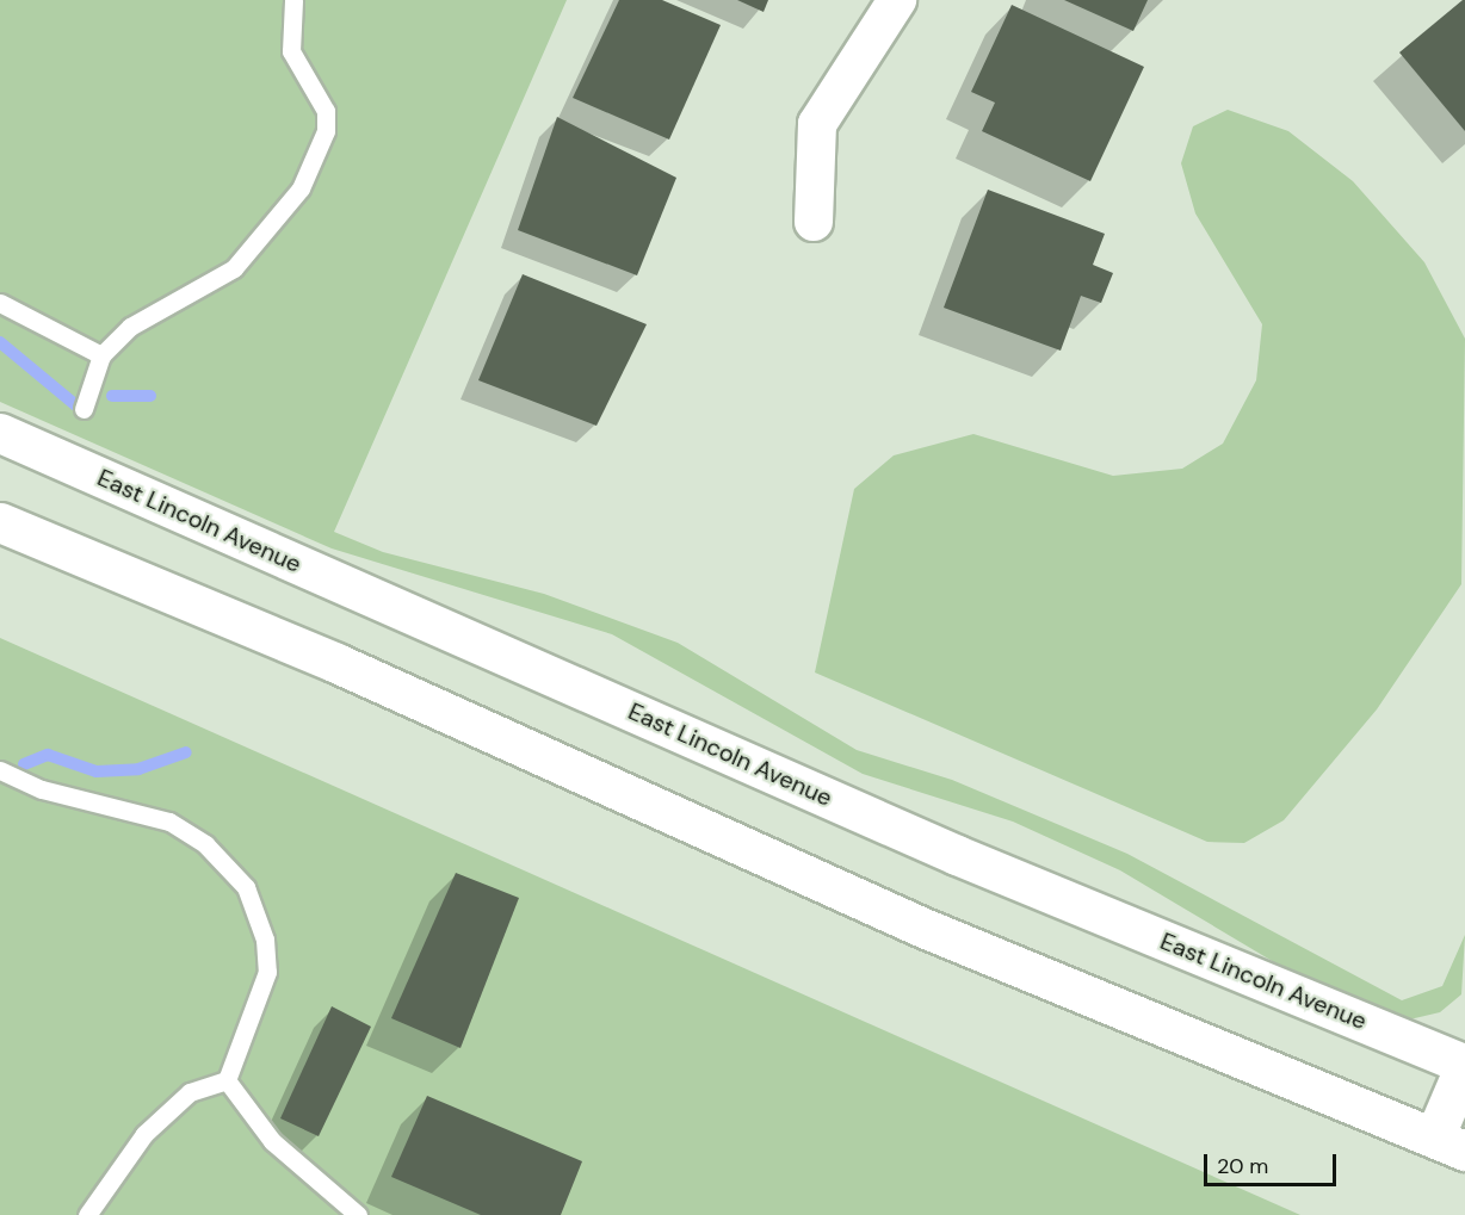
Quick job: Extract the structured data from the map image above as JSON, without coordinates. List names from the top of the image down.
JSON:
{
  "streets": {
    "main road": ["East Lincoln Avenue"]
  },
  "scale_bar": "20 m"
}
